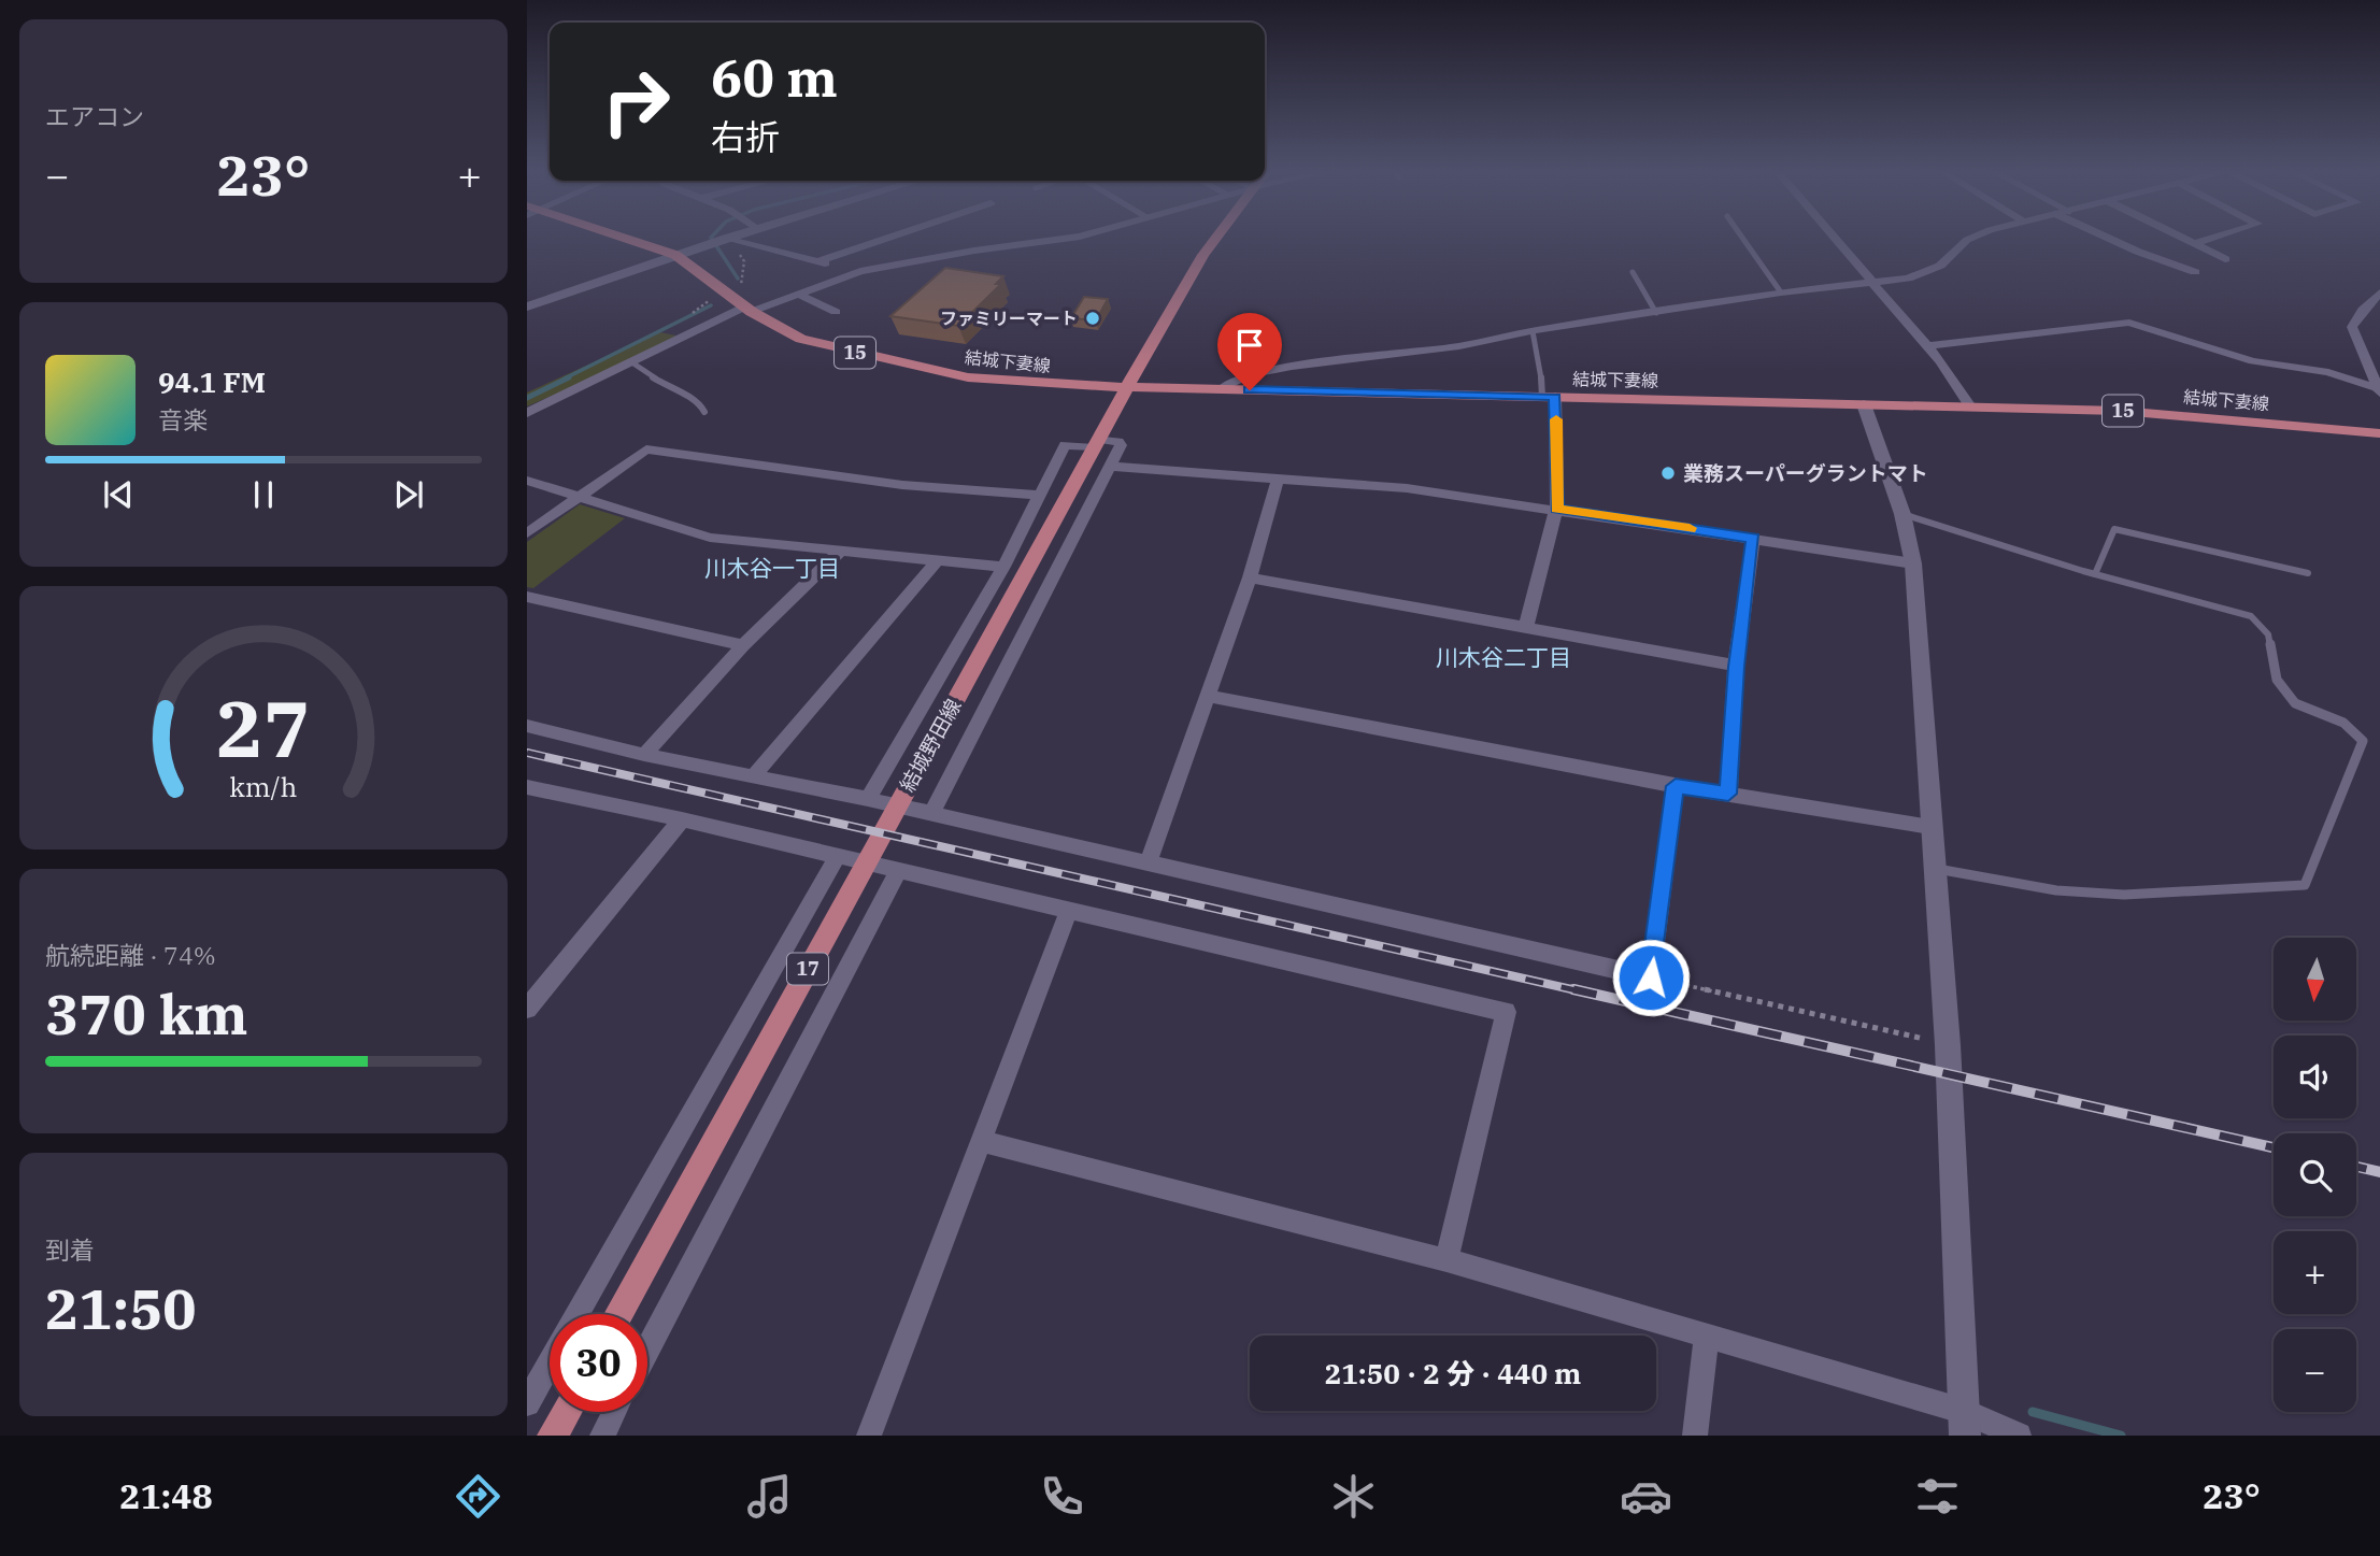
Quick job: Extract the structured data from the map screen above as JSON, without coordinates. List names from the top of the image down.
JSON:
{
  "streets": {
    "main road": [
      "15",
      "結城下妻線",
      "結城野田線",
      "17"
    ]
  },
  "crossings": [
    ["結城下妻線", "結城野田線"]
  ],
  "districts": ["川木谷一丁目", "川木谷二丁目"],
  "places": ["ファミリーマート", "業務スーパーグラントマト"],
  "north": "bottom",
  "page": {
    "tile": [
      "エアコン",
      ["航続距離 · 74%", "370 km"],
      ["到着", "21:50"]
    ],
    "turn": ["60 m", "右折"],
    "heat": ["−", "23°", "+"],
    "song": ["94.1 FM", "音楽"],
    "map_buttons": ["+", "−"],
    "limit": "30",
    "trip": "21:50 · 2 分 · 440 m",
    "tabs": ["21:48", "23°"],
    "gauge": ["27", "km/h"]
  }
}
